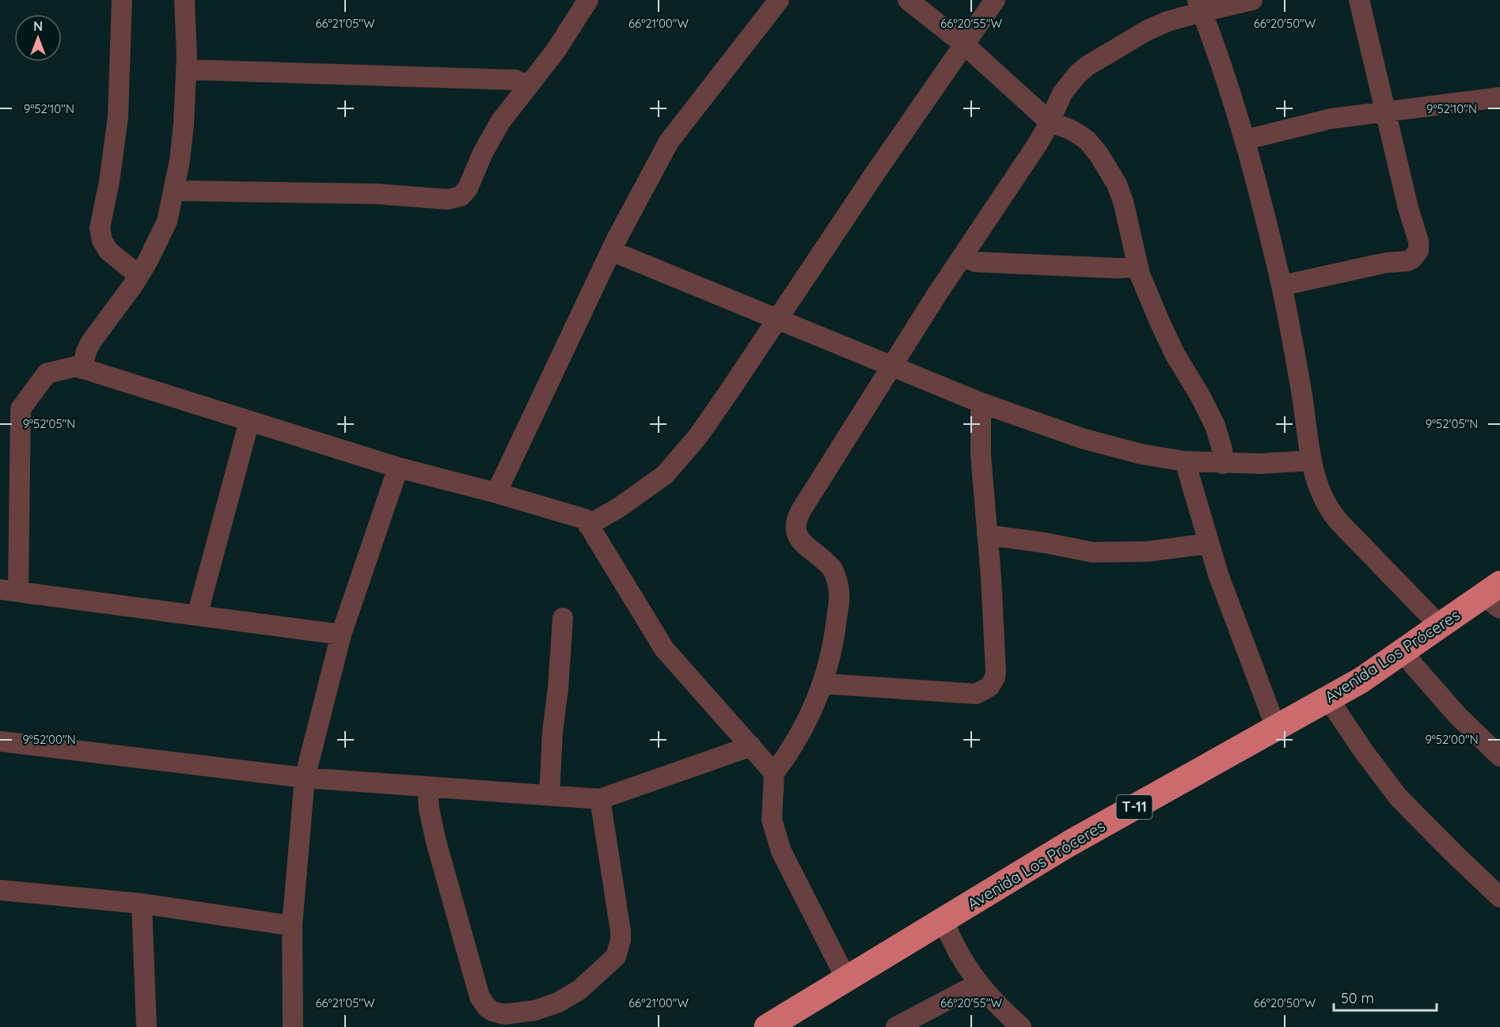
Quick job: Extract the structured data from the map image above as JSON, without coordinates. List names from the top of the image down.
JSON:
{
  "streets": {
    "highway": ["Avenida Los Próceres", "T-11"]
  },
  "scale_bar": "50 m",
  "north": "top",
  "coordinates": [
    "66°21'05\"W",
    "66°21'00\"W",
    "66°20'55\"W",
    "66°20'50\"W",
    "9°52'10\"N",
    "9°52'05\"N",
    "9°52'00\"N"
  ]
}
